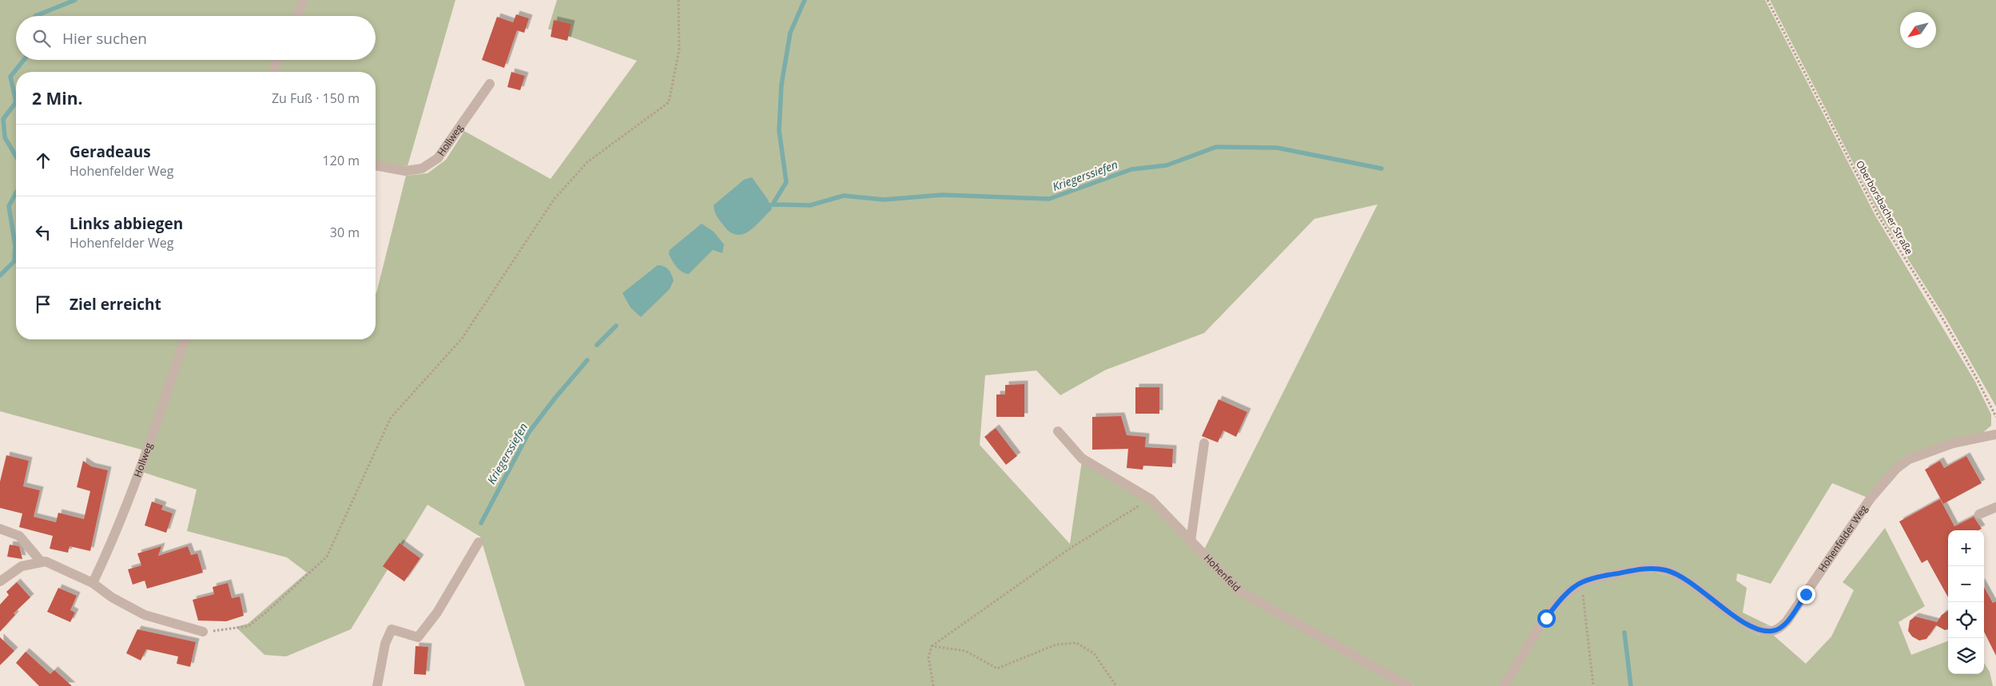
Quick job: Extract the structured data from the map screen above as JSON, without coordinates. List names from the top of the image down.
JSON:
{
  "streets": {
    "street": ["Hollweg", "Hohenfelder Weg", "Hohenfeld"],
    "path": ["Oberborsbacher Straße"]
  },
  "water": ["Kriegerssiefen"],
  "north": "bottom left",
  "page": {
    "search": "Hier suchen",
    "heading": ["2 Min.", "Zu Fuß · 150 m"],
    "list": [
      ["Geradeaus", "Hohenfelder Weg", "120 m"],
      ["Links abbiegen", "Hohenfelder Weg", "30 m"],
      "Ziel erreicht"
    ],
    "map_buttons": ["+", "−"]
  }
}
